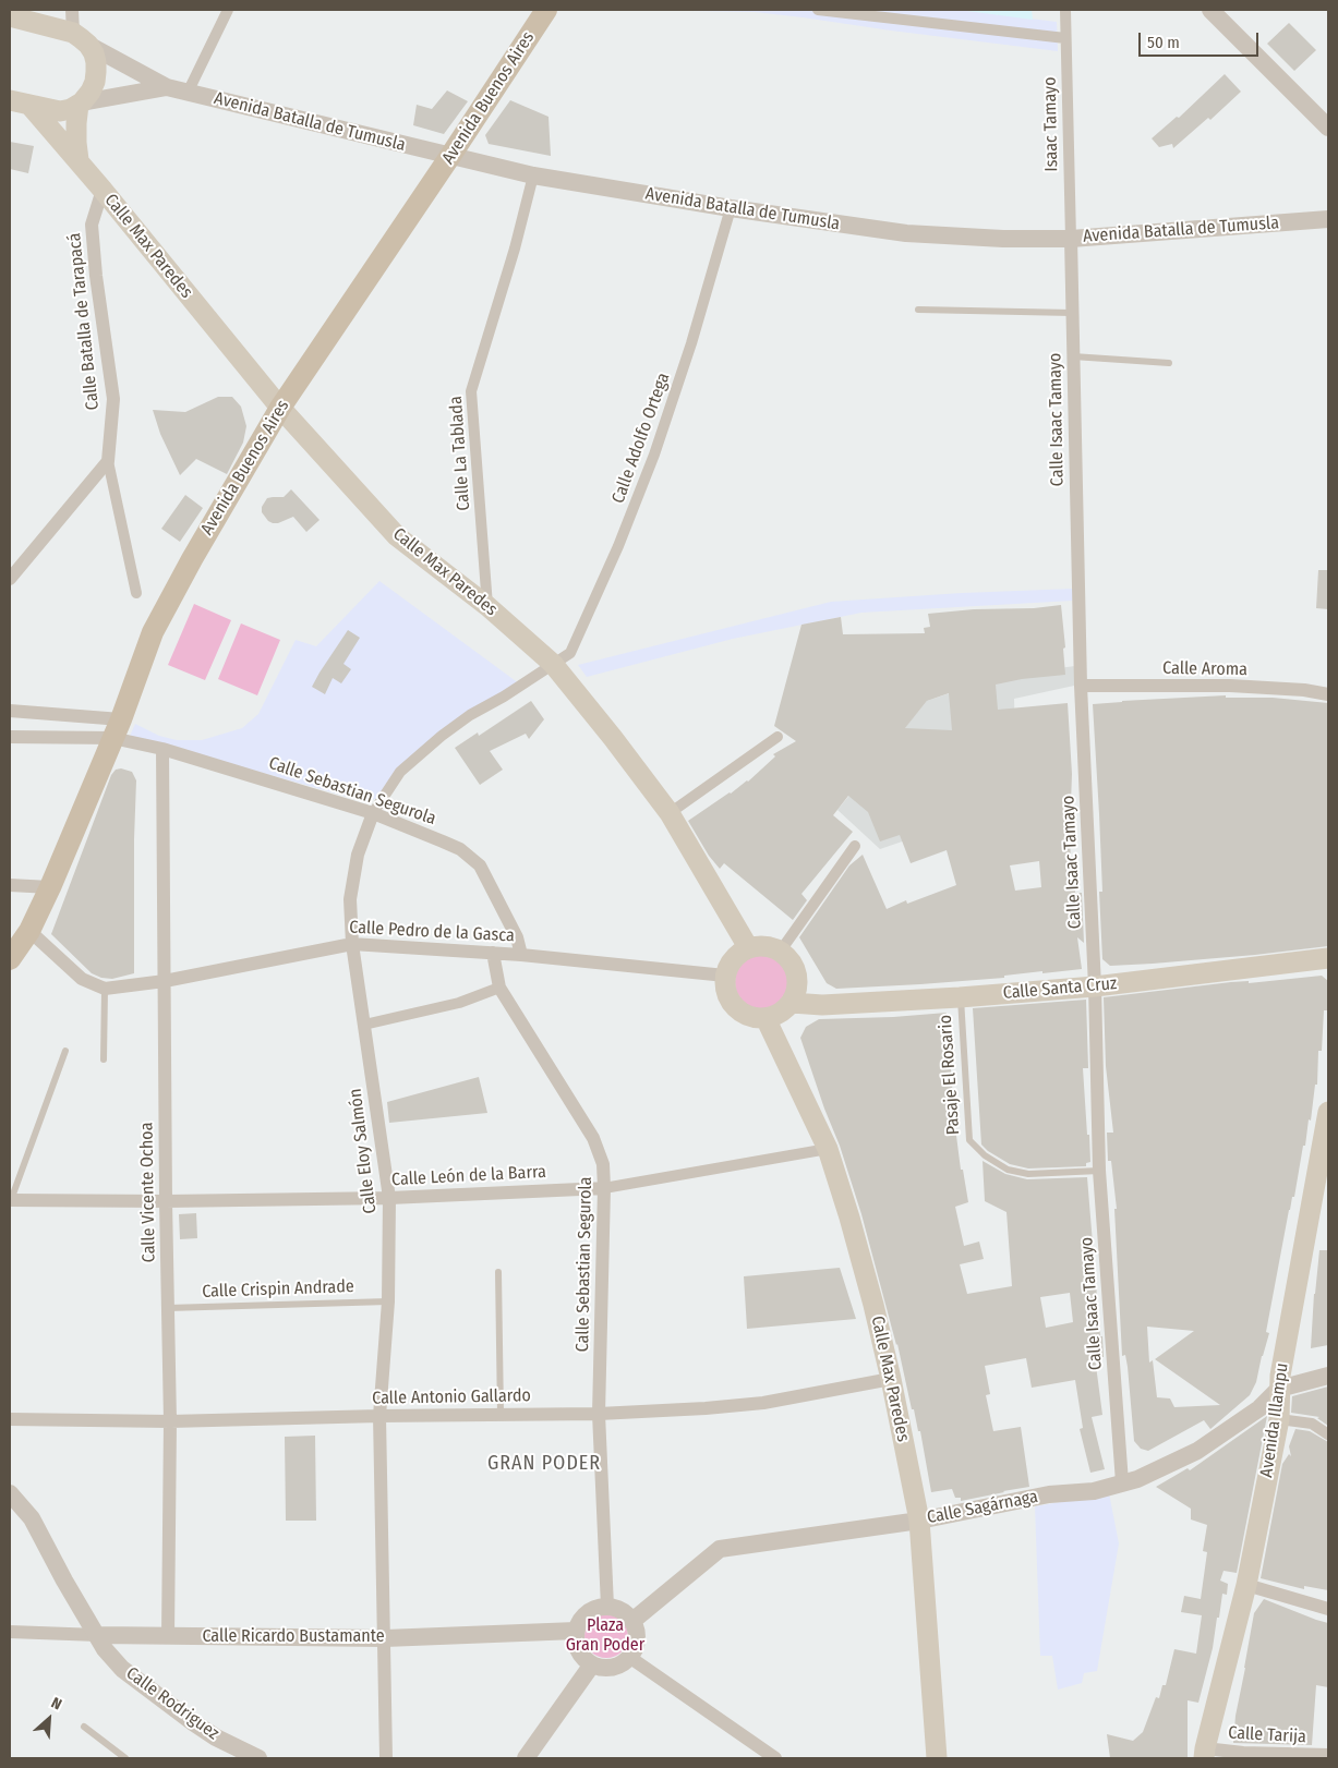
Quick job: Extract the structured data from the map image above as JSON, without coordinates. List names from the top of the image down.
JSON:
{
  "streets": {
    "main road": [
      "Avenida Buenos Aires",
      "Calle Max Paredes",
      "Calle Santa Cruz",
      "Avenida Illampu"
    ],
    "street": [
      "Avenida Batalla de Tumusla",
      "Isaac Tamayo",
      "Calle Batalla de Tarapacá",
      "Calle Isaac Tamayo",
      "Calle Adolfo Ortega",
      "Calle La Tablada",
      "Calle Aroma",
      "Calle Sebastian Segurola",
      "Calle Pedro de la Gasca",
      "Calle Eloy Salmón",
      "Calle León de la Barra",
      "Calle Vicente Ochoa",
      "Calle Antonio Gallardo",
      "Calle Sagárnaga",
      "Calle Ricardo Bustamante",
      "Calle Rodriguez",
      "Calle Tarija"
    ],
    "lane": ["Pasaje El Rosario", "Calle Crispin Andrade"]
  },
  "crossings": [
    ["Avenida Buenos Aires", "Avenida Batalla de Tumusla"],
    ["Avenida Buenos Aires", "Calle Max Paredes"],
    ["Avenida Buenos Aires", "Calle Sebastian Segurola"],
    ["Avenida Batalla de Tumusla", "Isaac Tamayo"],
    ["Avenida Batalla de Tumusla", "Calle Isaac Tamayo"],
    ["Avenida Batalla de Tumusla", "Calle Adolfo Ortega"],
    ["Avenida Batalla de Tumusla", "Calle La Tablada"],
    ["Isaac Tamayo", "Calle Isaac Tamayo"],
    ["Calle Max Paredes", "Calle Batalla de Tarapacá"],
    ["Calle Max Paredes", "Calle Adolfo Ortega"],
    ["Calle Max Paredes", "Calle La Tablada"],
    ["Calle Max Paredes", "Calle Pedro de la Gasca"],
    ["Calle Max Paredes", "Calle Santa Cruz"],
    ["Calle Max Paredes", "Calle Eloy Salmón"],
    ["Calle Max Paredes", "Calle León de la Barra"],
    ["Calle Max Paredes", "Calle Antonio Gallardo"],
    ["Calle Max Paredes", "Calle Sagárnaga"],
    ["Calle Isaac Tamayo", "Calle Aroma"],
    ["Calle Isaac Tamayo", "Calle Santa Cruz"],
    ["Calle Isaac Tamayo", "Pasaje El Rosario"],
    ["Calle Isaac Tamayo", "Calle Sagárnaga"],
    ["Calle Adolfo Ortega", "Calle Eloy Salmón"],
    ["Calle Sebastian Segurola", "Calle Pedro de la Gasca"],
    ["Calle Sebastian Segurola", "Calle Eloy Salmón"],
    ["Calle Sebastian Segurola", "Calle León de la Barra"],
    ["Calle Sebastian Segurola", "Calle Vicente Ochoa"],
    ["Calle Sebastian Segurola", "Calle Antonio Gallardo"],
    ["Calle Sebastian Segurola", "Calle Sagárnaga"],
    ["Calle Sebastian Segurola", "Calle Ricardo Bustamante"],
    ["Calle Pedro de la Gasca", "Calle Santa Cruz"],
    ["Calle Pedro de la Gasca", "Calle Eloy Salmón"],
    ["Calle Pedro de la Gasca", "Calle Vicente Ochoa"],
    ["Calle Santa Cruz", "Pasaje El Rosario"],
    ["Calle Eloy Salmón", "Calle León de la Barra"],
    ["Calle Eloy Salmón", "Calle Crispin Andrade"],
    ["Calle Eloy Salmón", "Calle Antonio Gallardo"],
    ["Calle Eloy Salmón", "Calle Ricardo Bustamante"],
    ["Calle León de la Barra", "Calle Vicente Ochoa"],
    ["Calle Vicente Ochoa", "Calle Crispin Andrade"],
    ["Calle Vicente Ochoa", "Calle Antonio Gallardo"],
    ["Calle Vicente Ochoa", "Calle Ricardo Bustamante"],
    ["Avenida Illampu", "Calle Sagárnaga"],
    ["Avenida Illampu", "Calle Tarija"],
    ["Calle Sagárnaga", "Calle Ricardo Bustamante"],
    ["Calle Ricardo Bustamante", "Calle Rodriguez"]
  ],
  "districts": ["GRAN PODER"],
  "parks": ["Plaza Gran Poder"],
  "scale_bar": "50 m",
  "north": "top right"
}
